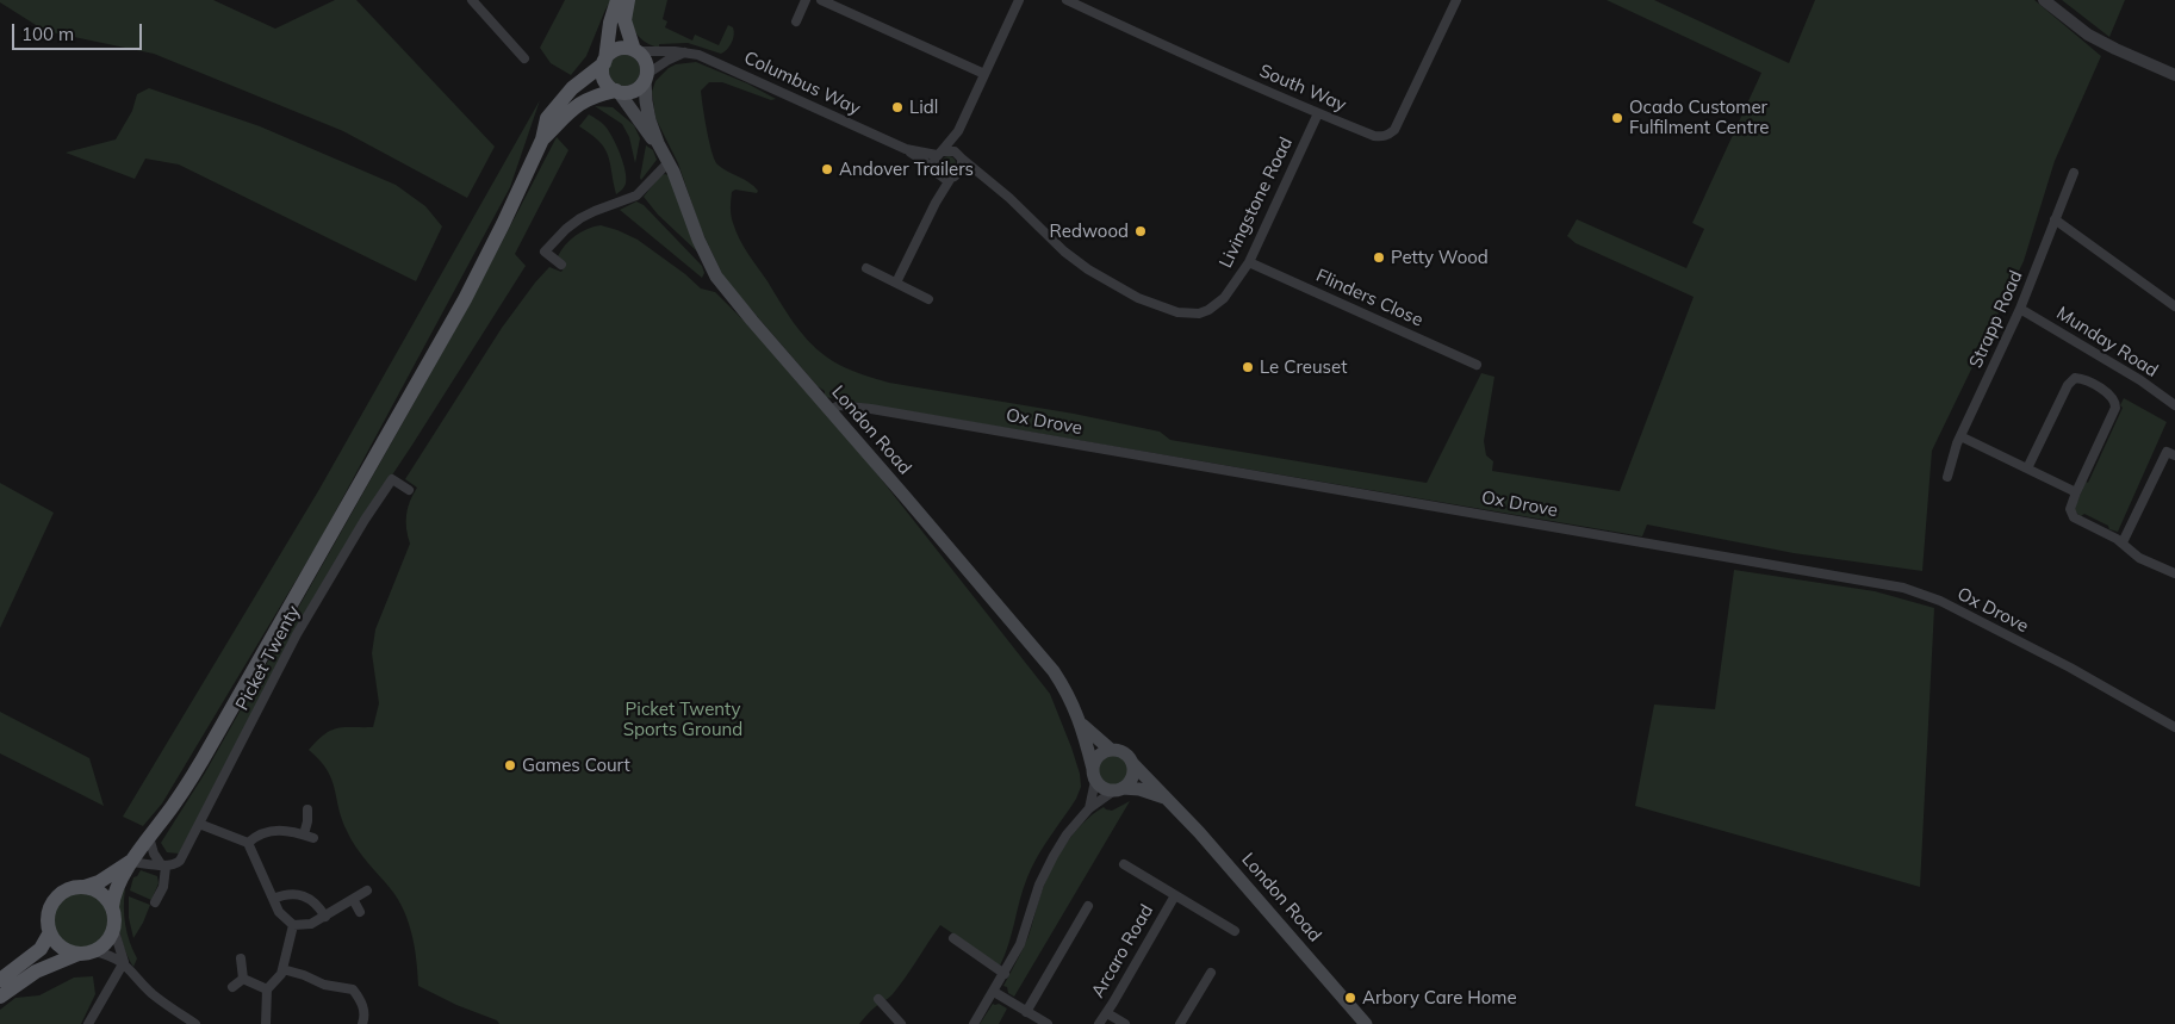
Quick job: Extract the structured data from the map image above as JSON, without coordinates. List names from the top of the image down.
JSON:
{
  "streets": {
    "main road": ["London Road"],
    "street": [
      "Columbus Way",
      "South Way",
      "Livingstone Road",
      "Flinders Close",
      "Strapp Road",
      "Munday Road",
      "Ox Drove",
      "Picket Twenty",
      "Arcaro Road"
    ]
  },
  "crossings": [
    ["Columbus Way", "Livingstone Road"],
    ["Columbus Way", "London Road"],
    ["South Way", "Livingstone Road"],
    ["Livingstone Road", "Flinders Close"],
    ["Strapp Road", "Munday Road"],
    ["Ox Drove", "London Road"]
  ],
  "parks": ["Picket Twenty Sports Ground"],
  "places": [
    "Lidl",
    "Ocado Customer Fulfilment Centre",
    "Andover Trailers",
    "Redwood",
    "Petty Wood",
    "Le Creuset",
    "Games Court",
    "Arbory Care Home"
  ],
  "scale_bar": "100 m"
}
